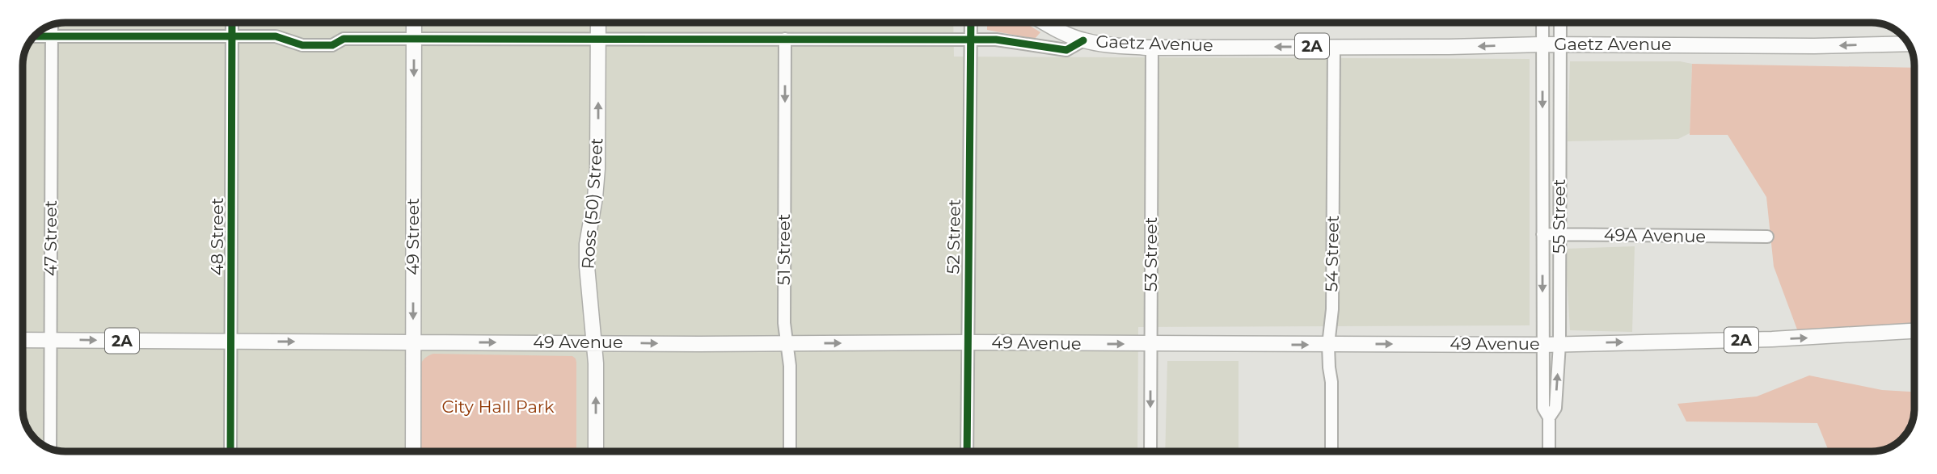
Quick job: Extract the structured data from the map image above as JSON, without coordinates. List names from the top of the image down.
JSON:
{
  "streets": {
    "main road": [
      "Gaetz Avenue",
      "2A",
      "Ross (50) Street",
      "49 Street",
      "49 Avenue"
    ],
    "street": [
      "55 Street",
      "49A Avenue",
      "48 Street",
      "52 Street",
      "47 Street",
      "51 Street",
      "54 Street",
      "53 Street"
    ]
  },
  "crossings": [
    ["Gaetz Avenue", "2A"],
    ["Gaetz Avenue", "Ross (50) Street"],
    ["Gaetz Avenue", "55 Street"],
    ["Gaetz Avenue", "48 Street"],
    ["Gaetz Avenue", "49 Street"],
    ["Gaetz Avenue", "52 Street"],
    ["Gaetz Avenue", "47 Street"],
    ["Gaetz Avenue", "51 Street"],
    ["Gaetz Avenue", "54 Street"],
    ["Gaetz Avenue", "53 Street"],
    ["Ross (50) Street", "49 Avenue"],
    ["55 Street", "49A Avenue"],
    ["55 Street", "49 Avenue"],
    ["48 Street", "49 Avenue"],
    ["49 Street", "49 Avenue"],
    ["52 Street", "49 Avenue"],
    ["47 Street", "49 Avenue"],
    ["51 Street", "49 Avenue"],
    ["54 Street", "49 Avenue"],
    ["53 Street", "49 Avenue"]
  ],
  "one_way": [
    "Gaetz Avenue",
    "Ross (50) Street",
    "49 Street",
    "51 Street",
    "49 Avenue"
  ],
  "parks": ["City Hall Park"]
}
